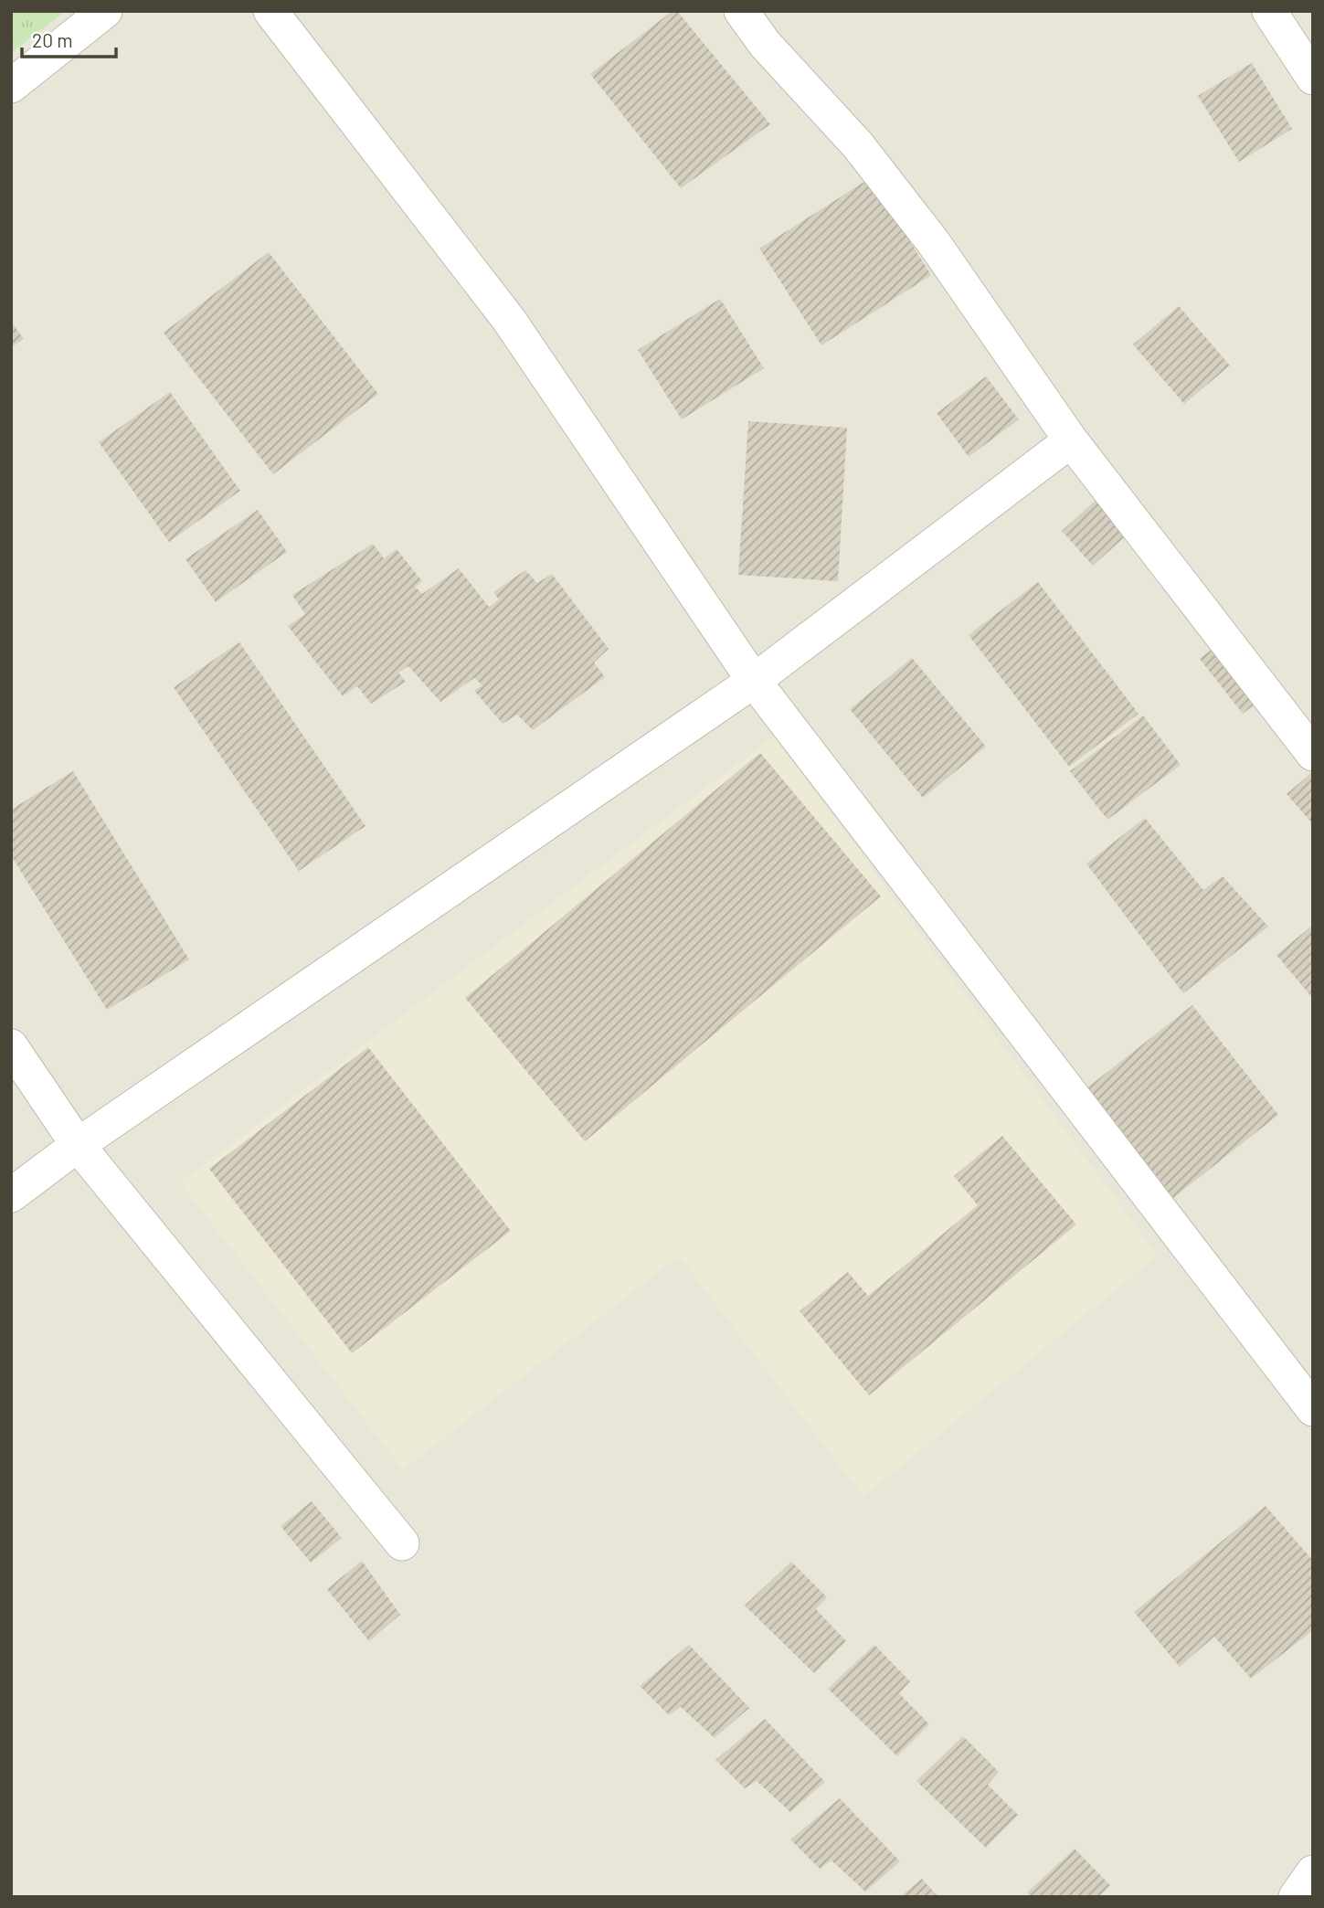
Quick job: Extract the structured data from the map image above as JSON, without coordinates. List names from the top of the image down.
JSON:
{
  "scale_bar": "20 m"
}
